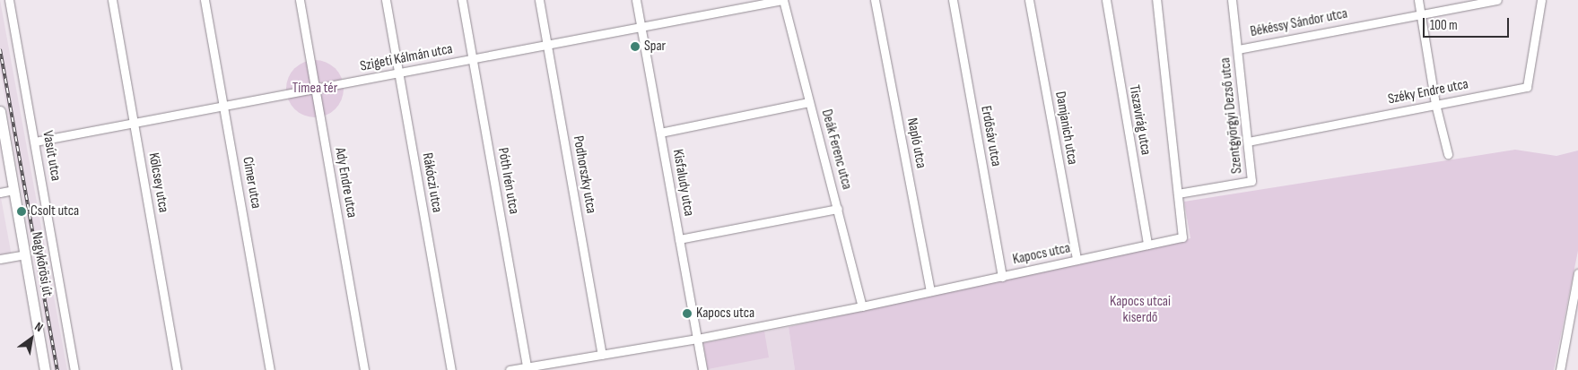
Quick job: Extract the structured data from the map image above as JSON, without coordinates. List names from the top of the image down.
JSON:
{
  "streets": {
    "main road": ["Nagykőrösi út"],
    "street": [
      "Békéssy Sándor utca",
      "Szigeti Kálmán utca",
      "Széky Endre utca",
      "Szentgyörgyi Dezső utca",
      "Tiszavirág utca",
      "Damjanich utca",
      "Erdősáv utca",
      "Napló utca",
      "Deák Ferenc utca",
      "Vasút utca",
      "Podhorszky utca",
      "Póth Irén utca",
      "Kölcsey utca",
      "Címer utca",
      "Ady Endre utca",
      "Rákóczi utca",
      "Kisfaludy utca",
      "Kapocs utca"
    ]
  },
  "crossings": [
    ["Békéssy Sándor utca", "Szentgyörgyi Dezső utca"],
    ["Szigeti Kálmán utca", "Deák Ferenc utca"],
    ["Szigeti Kálmán utca", "Vasút utca"],
    ["Szigeti Kálmán utca", "Podhorszky utca"],
    ["Szigeti Kálmán utca", "Póth Irén utca"],
    ["Szigeti Kálmán utca", "Kölcsey utca"],
    ["Szigeti Kálmán utca", "Címer utca"],
    ["Szigeti Kálmán utca", "Ady Endre utca"],
    ["Szigeti Kálmán utca", "Rákóczi utca"],
    ["Szigeti Kálmán utca", "Kisfaludy utca"],
    ["Széky Endre utca", "Szentgyörgyi Dezső utca"],
    ["Szentgyörgyi Dezső utca", "Kapocs utca"],
    ["Tiszavirág utca", "Kapocs utca"],
    ["Damjanich utca", "Kapocs utca"],
    ["Erdősáv utca", "Kapocs utca"],
    ["Napló utca", "Kapocs utca"],
    ["Deák Ferenc utca", "Kapocs utca"],
    ["Podhorszky utca", "Kapocs utca"],
    ["Póth Irén utca", "Kapocs utca"],
    ["Kisfaludy utca", "Kapocs utca"]
  ],
  "parks": ["Tímea tér", "Kapocs utcai kiserdő"],
  "places": ["Spar", "Csolt utca", "Kapocs utca"],
  "scale_bar": "100 m",
  "north": "top right"
}
